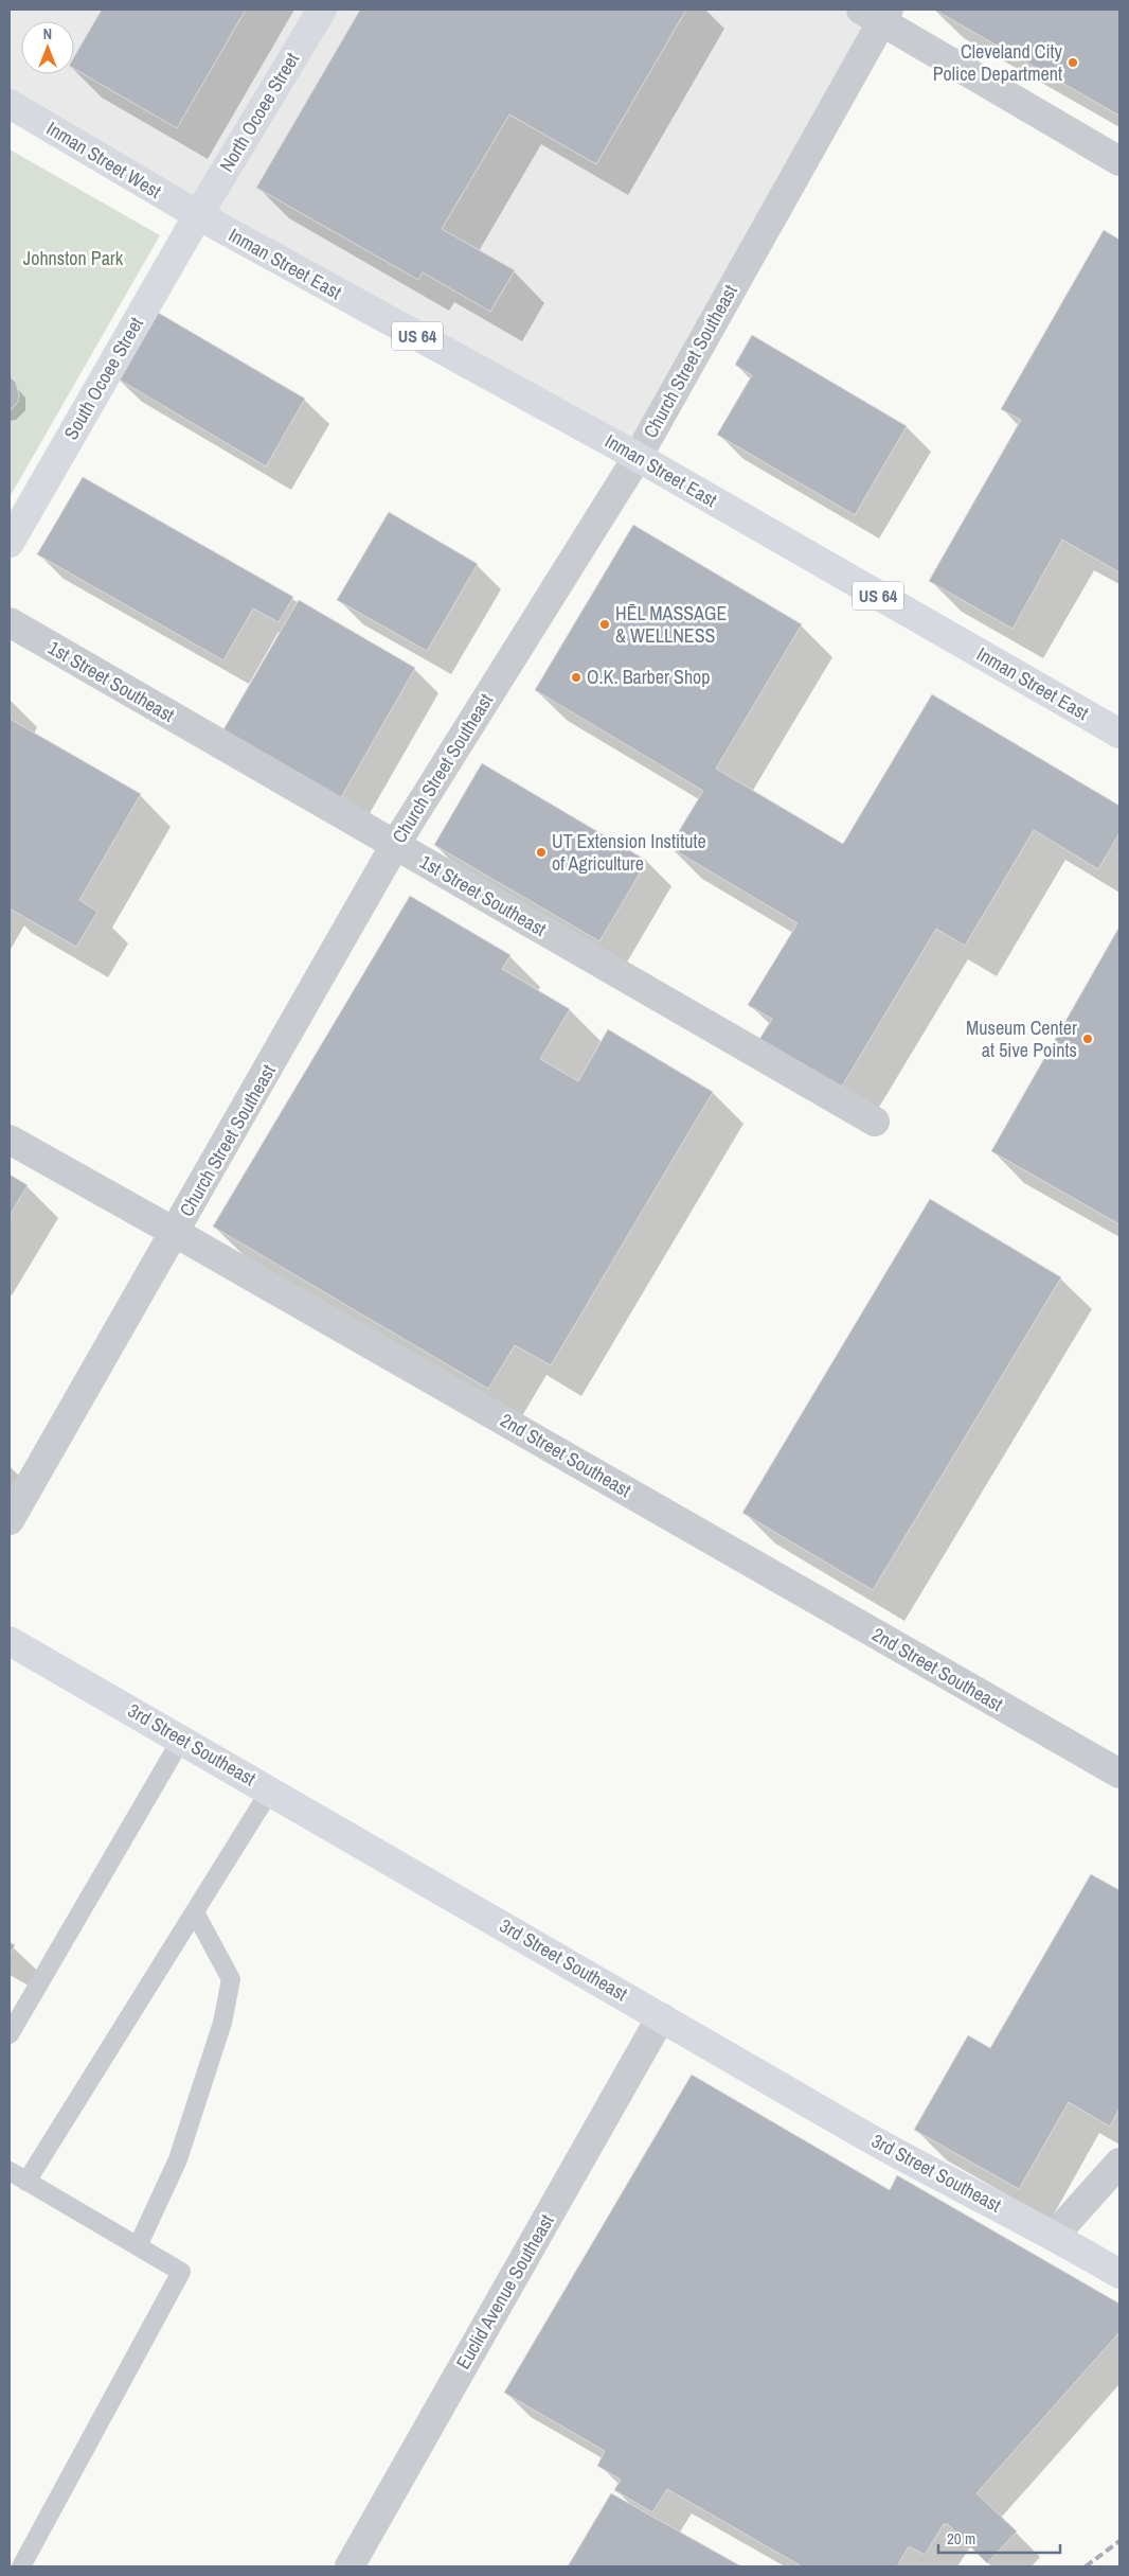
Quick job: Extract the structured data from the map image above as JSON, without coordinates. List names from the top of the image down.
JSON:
{
  "streets": {
    "main road": [
      "North Ocoee Street",
      "Inman Street West",
      "Inman Street East",
      "US 64",
      "South Ocoee Street",
      "3rd Street Southeast"
    ],
    "street": [
      "Church Street Southeast",
      "1st Street Southeast",
      "2nd Street Southeast",
      "Euclid Avenue Southeast"
    ]
  },
  "crossings": [
    ["North Ocoee Street", "Inman Street West"],
    ["North Ocoee Street", "Inman Street East"],
    ["North Ocoee Street", "South Ocoee Street"],
    ["Inman Street West", "Inman Street East"],
    ["Inman Street West", "South Ocoee Street"],
    ["Inman Street East", "Church Street Southeast"],
    ["Inman Street East", "South Ocoee Street"],
    ["Church Street Southeast", "1st Street Southeast"],
    ["Church Street Southeast", "2nd Street Southeast"],
    ["3rd Street Southeast", "Euclid Avenue Southeast"]
  ],
  "parks": ["Johnston Park"],
  "places": [
    "Cleveland City Police Department",
    "HĒL MASSAGE & WELLNESS",
    "O.K. Barber Shop",
    "UT Extension Institute of Agriculture",
    "Museum Center at 5ive Points"
  ],
  "scale_bar": "20 m",
  "north": "top"
}
